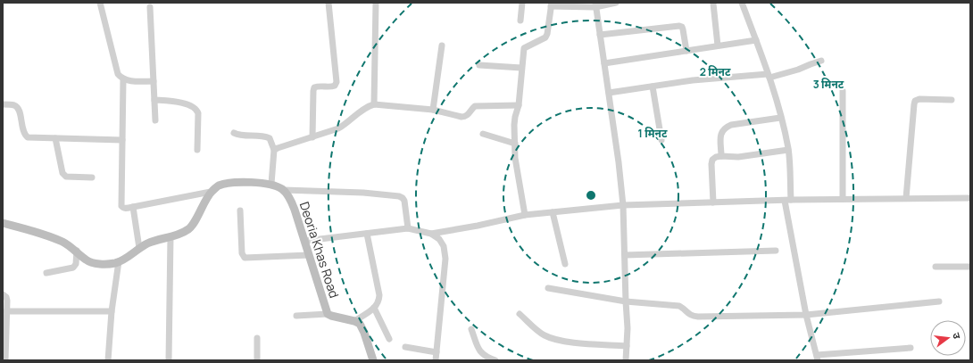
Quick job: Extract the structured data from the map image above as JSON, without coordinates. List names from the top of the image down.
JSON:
{
  "streets": {
    "street": ["Deoria Khas Road"]
  },
  "north": "right",
  "rings": ["2 मिनट", "3 मिनट", "1 मिनट"]
}
